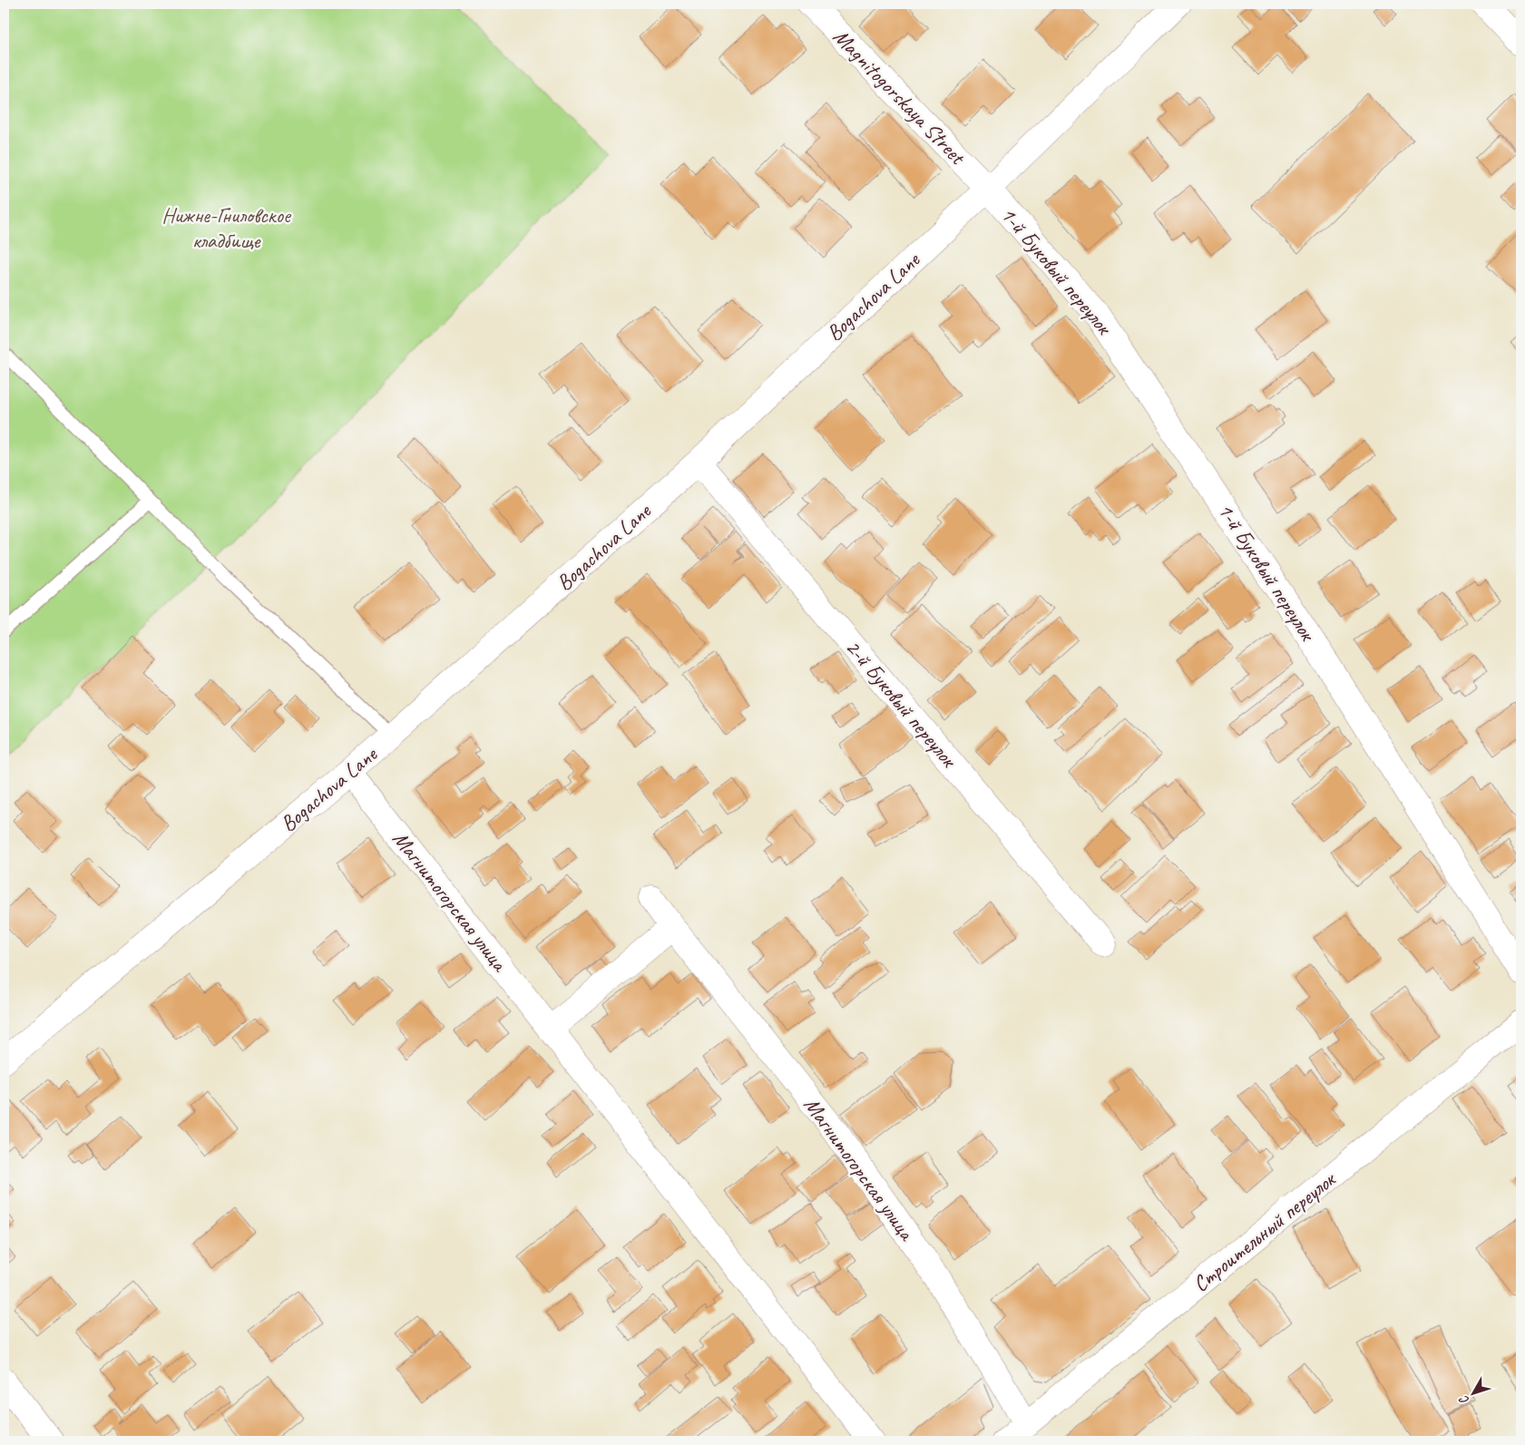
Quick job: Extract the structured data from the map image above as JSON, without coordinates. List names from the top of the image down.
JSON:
{
  "streets": {
    "street": [
      "Magnitogorskaya Street",
      "1-й Буковый переулок",
      "Bogachova Lane",
      "2-й Буковый переулок",
      "Магнитогорская улица",
      "Строительный переулок"
    ]
  },
  "crossings": [
    ["Magnitogorskaya Street", "1-й Буковый переулок"],
    ["Magnitogorskaya Street", "Bogachova Lane"],
    ["1-й Буковый переулок", "Bogachova Lane"],
    ["Bogachova Lane", "2-й Буковый переулок"],
    ["Bogachova Lane", "Магнитогорская улица"],
    ["Магнитогорская улица", "Строительный переулок"]
  ],
  "parks": ["Нижне-Гниловское кладбище"],
  "north": "bottom left"
}
